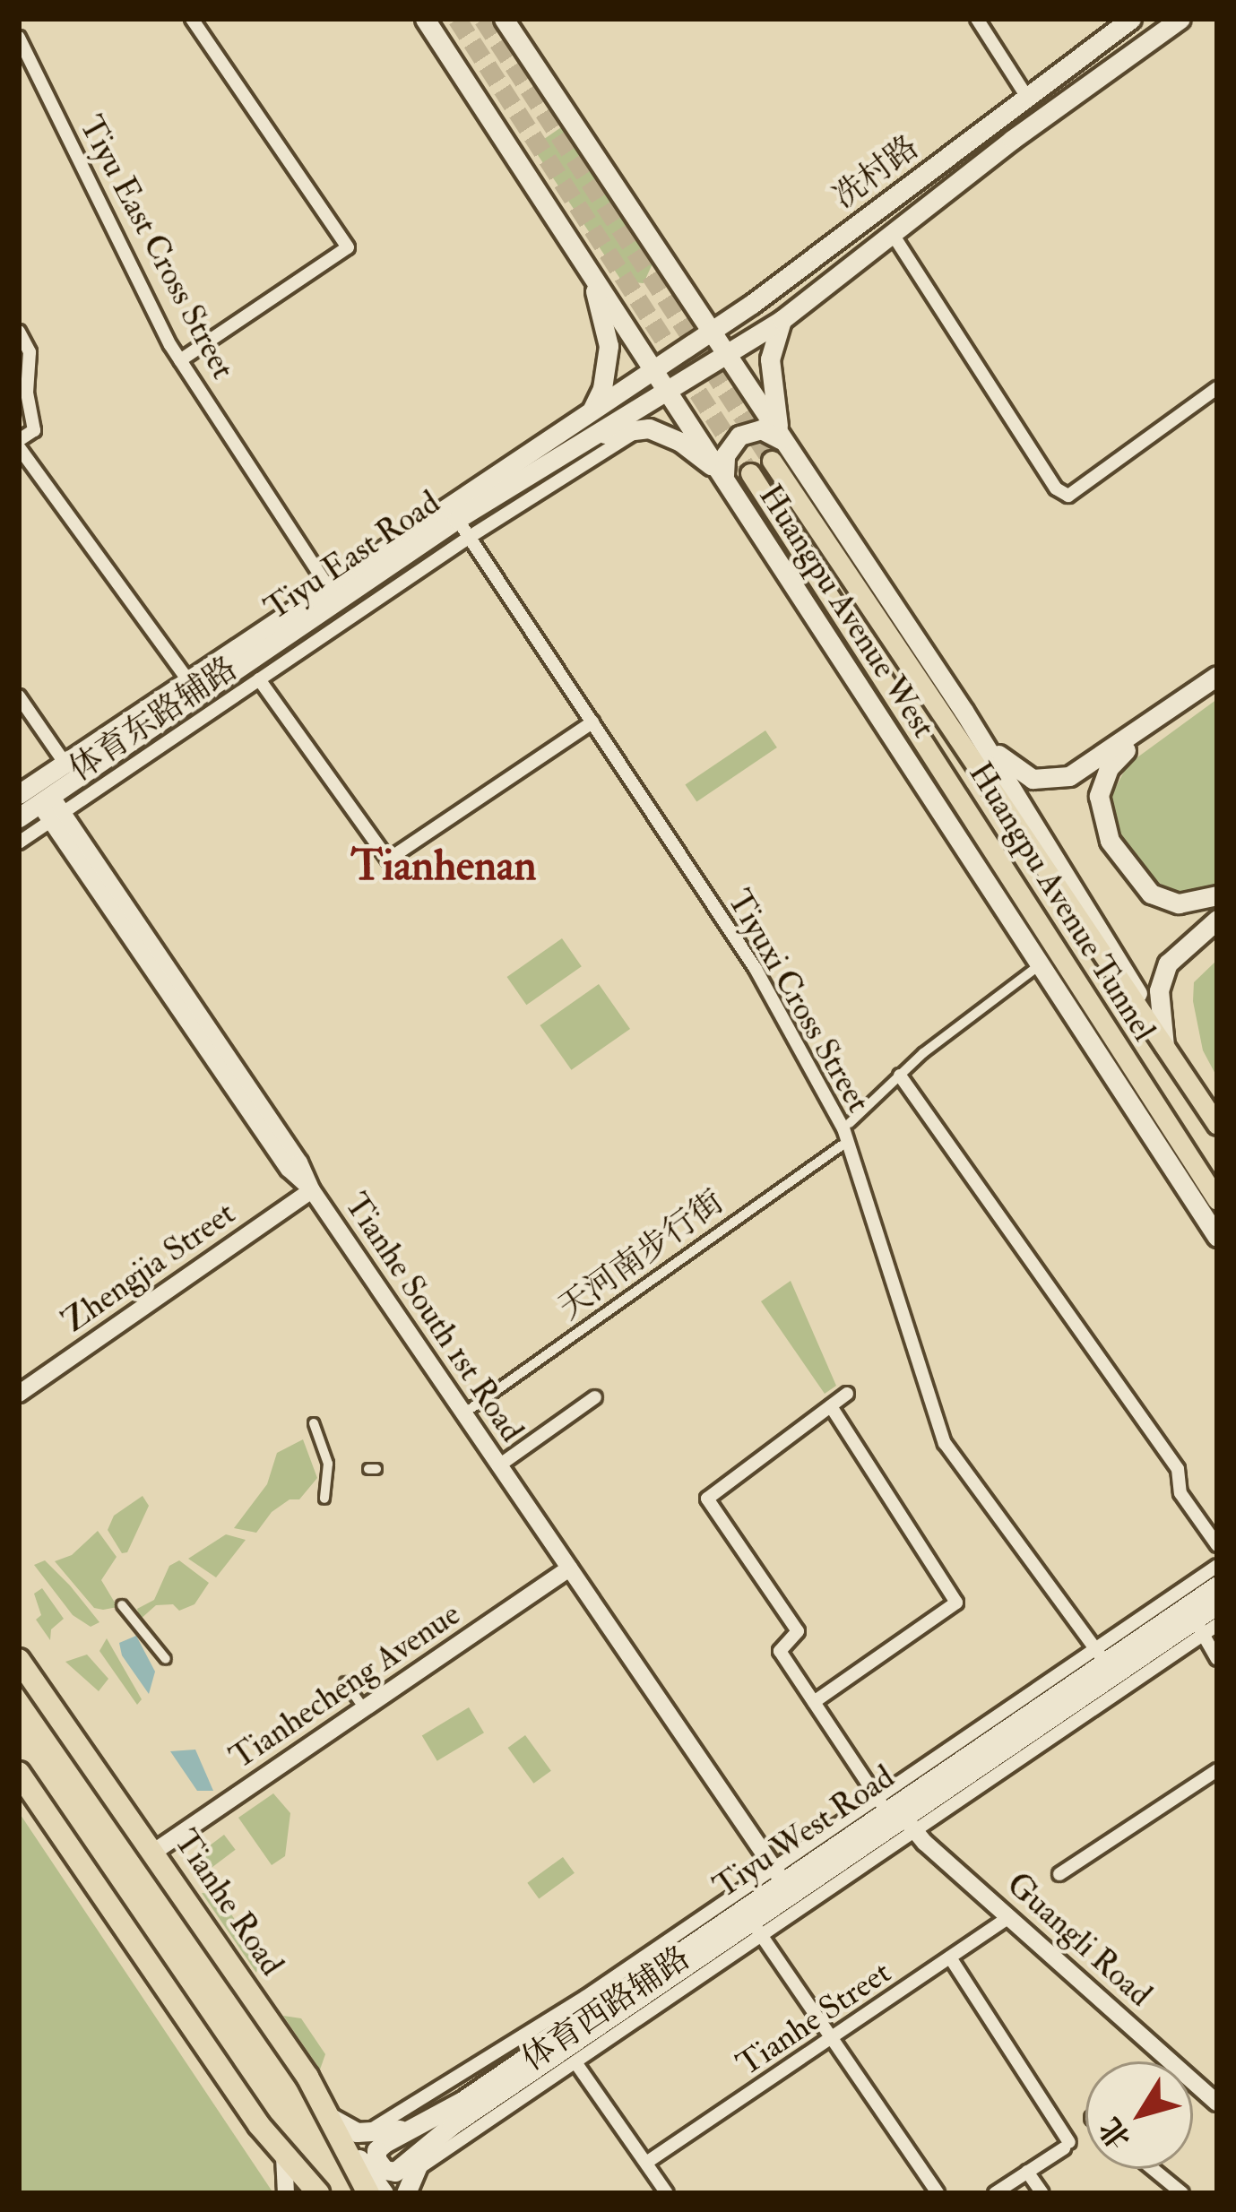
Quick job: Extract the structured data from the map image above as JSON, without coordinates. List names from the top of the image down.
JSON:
{
  "streets": {
    "highway": ["Tianhe Road"],
    "main road": [
      "冼村路",
      "Tiyu East Road",
      "Huangpu Avenue West",
      "Huangpu Avenue Tunnel",
      "Tiyu West Road"
    ],
    "street": [
      "Tiyu East Cross Street",
      "体育东路辅路",
      "Tiyuxi Cross Street",
      "天河南步行街",
      "Zhengjia Street",
      "Tianhe South 1st Road",
      "Tianhecheng Avenue",
      "Guangli Road",
      "体育西路辅路",
      "Tianhe Street"
    ]
  },
  "crossings": [
    ["冼村路", "Tiyu East Road"],
    ["冼村路", "Huangpu Avenue West"],
    ["Tiyu East Cross Street", "Tiyu East Road"],
    ["Tiyu East Road", "Huangpu Avenue West"],
    ["Tiyu East Road", "体育东路辅路"],
    ["Tiyu East Road", "Tiyuxi Cross Street"],
    ["Tiyu East Road", "Tianhe South 1st Road"],
    ["Huangpu Avenue West", "Huangpu Avenue Tunnel"],
    ["体育东路辅路", "Tiyuxi Cross Street"],
    ["体育东路辅路", "Tianhe South 1st Road"],
    ["Tiyuxi Cross Street", "Tiyu West Road"],
    ["Zhengjia Street", "Tianhe South 1st Road"],
    ["Tianhe South 1st Road", "Tianhecheng Avenue"],
    ["Tianhe South 1st Road", "Tiyu West Road"],
    ["Tianhecheng Avenue", "Tianhe Road"],
    ["Tiyu West Road", "Guangli Road"],
    ["Tiyu West Road", "体育西路辅路"],
    ["Guangli Road", "Tianhe Street"]
  ],
  "districts": ["Tianhenan"],
  "north": "bottom left"
}
